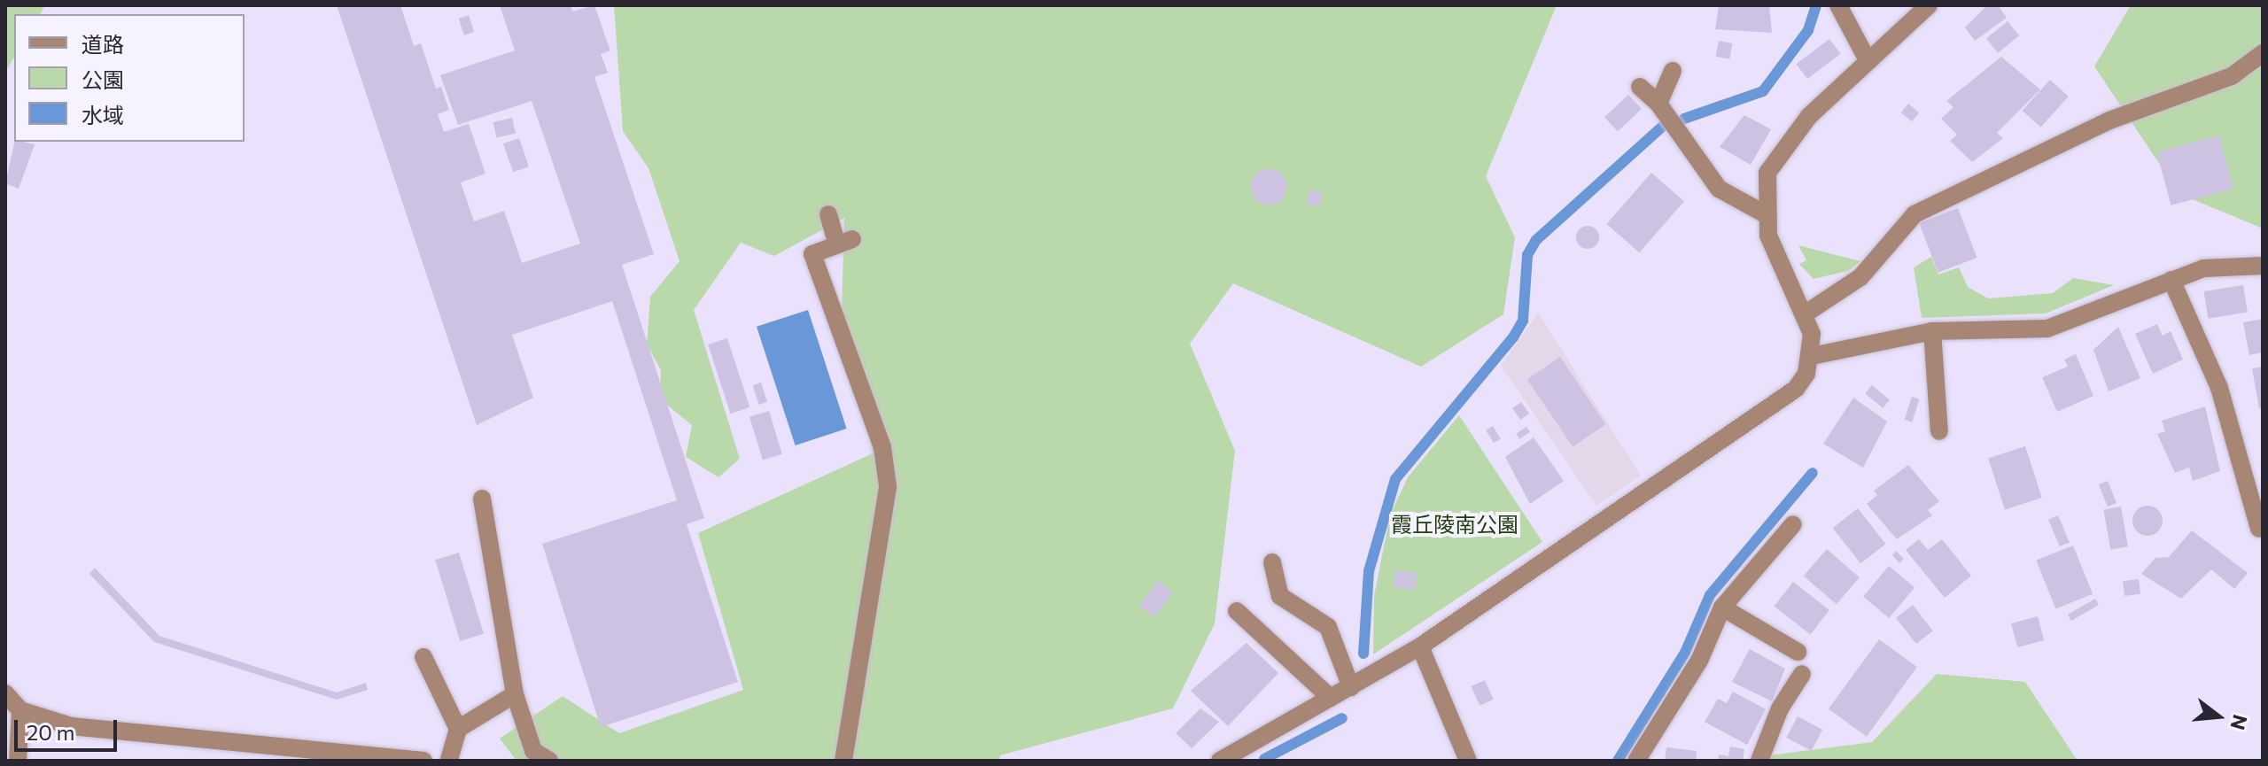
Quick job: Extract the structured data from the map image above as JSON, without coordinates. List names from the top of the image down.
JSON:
{
  "parks": ["霞丘陵南公園"],
  "legend": ["道路", "公園", "水域"],
  "scale_bar": "20 m",
  "north": "right"
}
